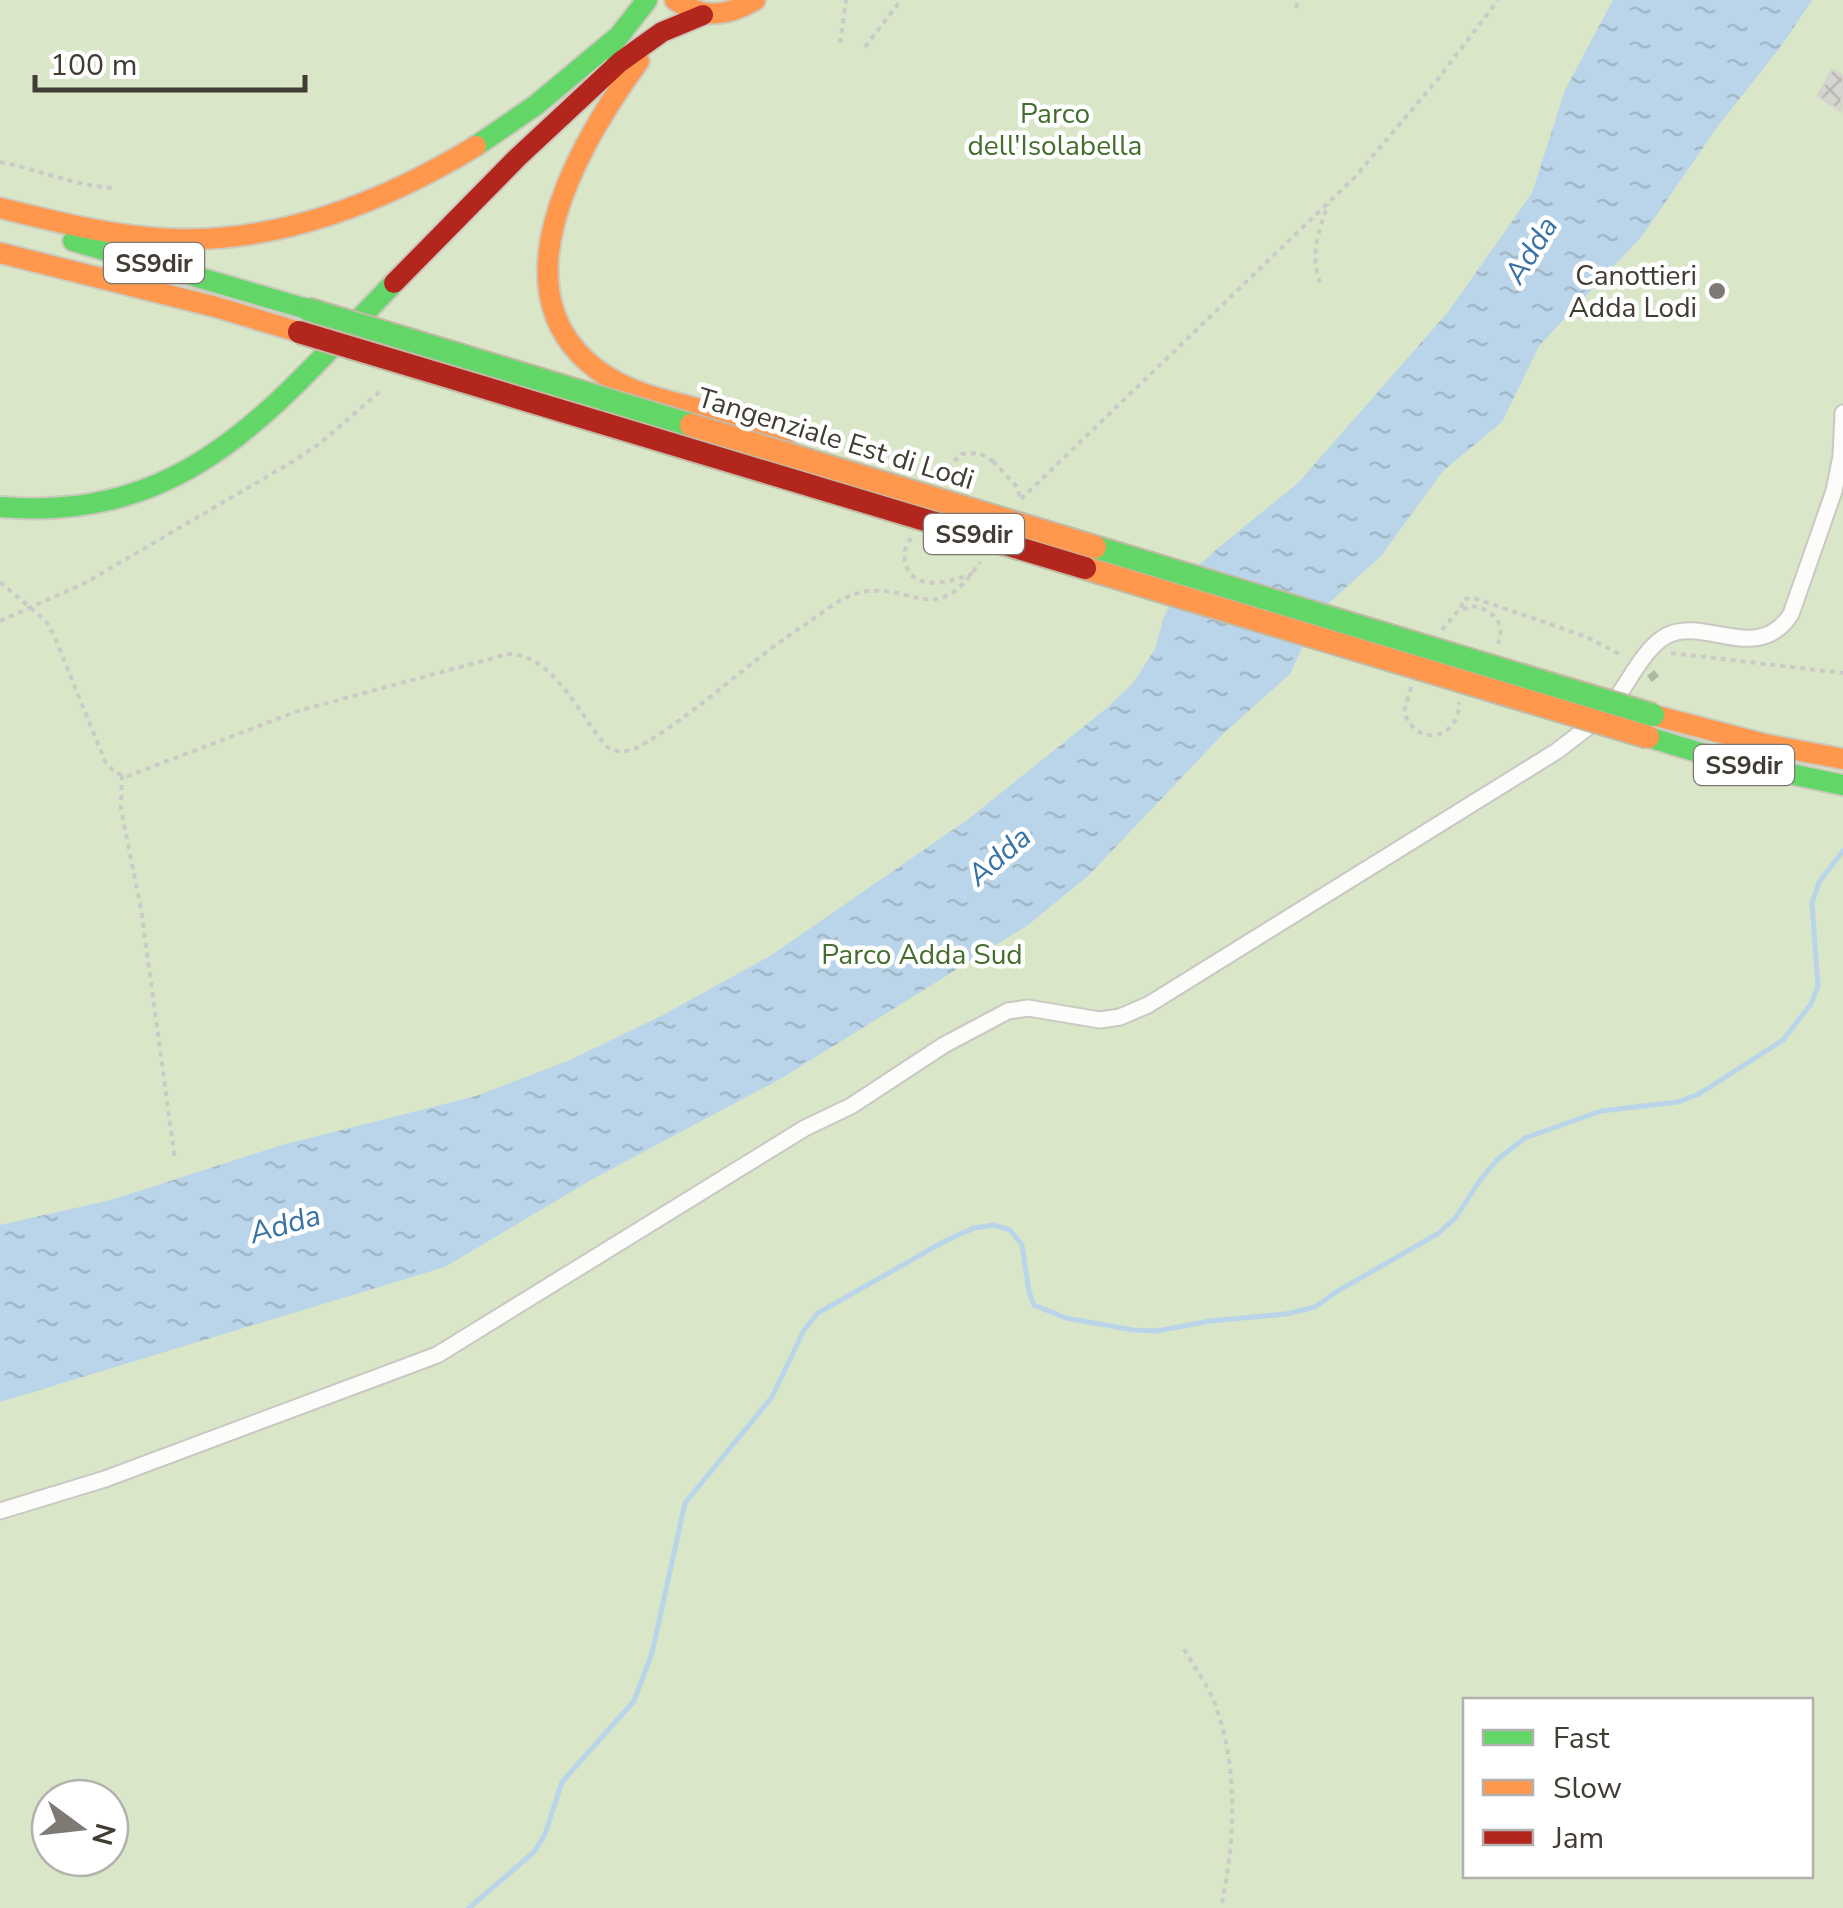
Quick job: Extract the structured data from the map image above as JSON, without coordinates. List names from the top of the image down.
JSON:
{
  "streets": {
    "main road": ["SS9dir", "Tangenziale Est di Lodi"]
  },
  "crossings": [
    ["SS9dir", "Tangenziale Est di Lodi"]
  ],
  "water": ["Adda"],
  "parks": ["Parco dell'Isolabella", "Parco Adda Sud"],
  "places": ["Canottieri Adda Lodi"],
  "legend": ["Fast", "Slow", "Jam"],
  "scale_bar": "100 m",
  "north": "right"
}
